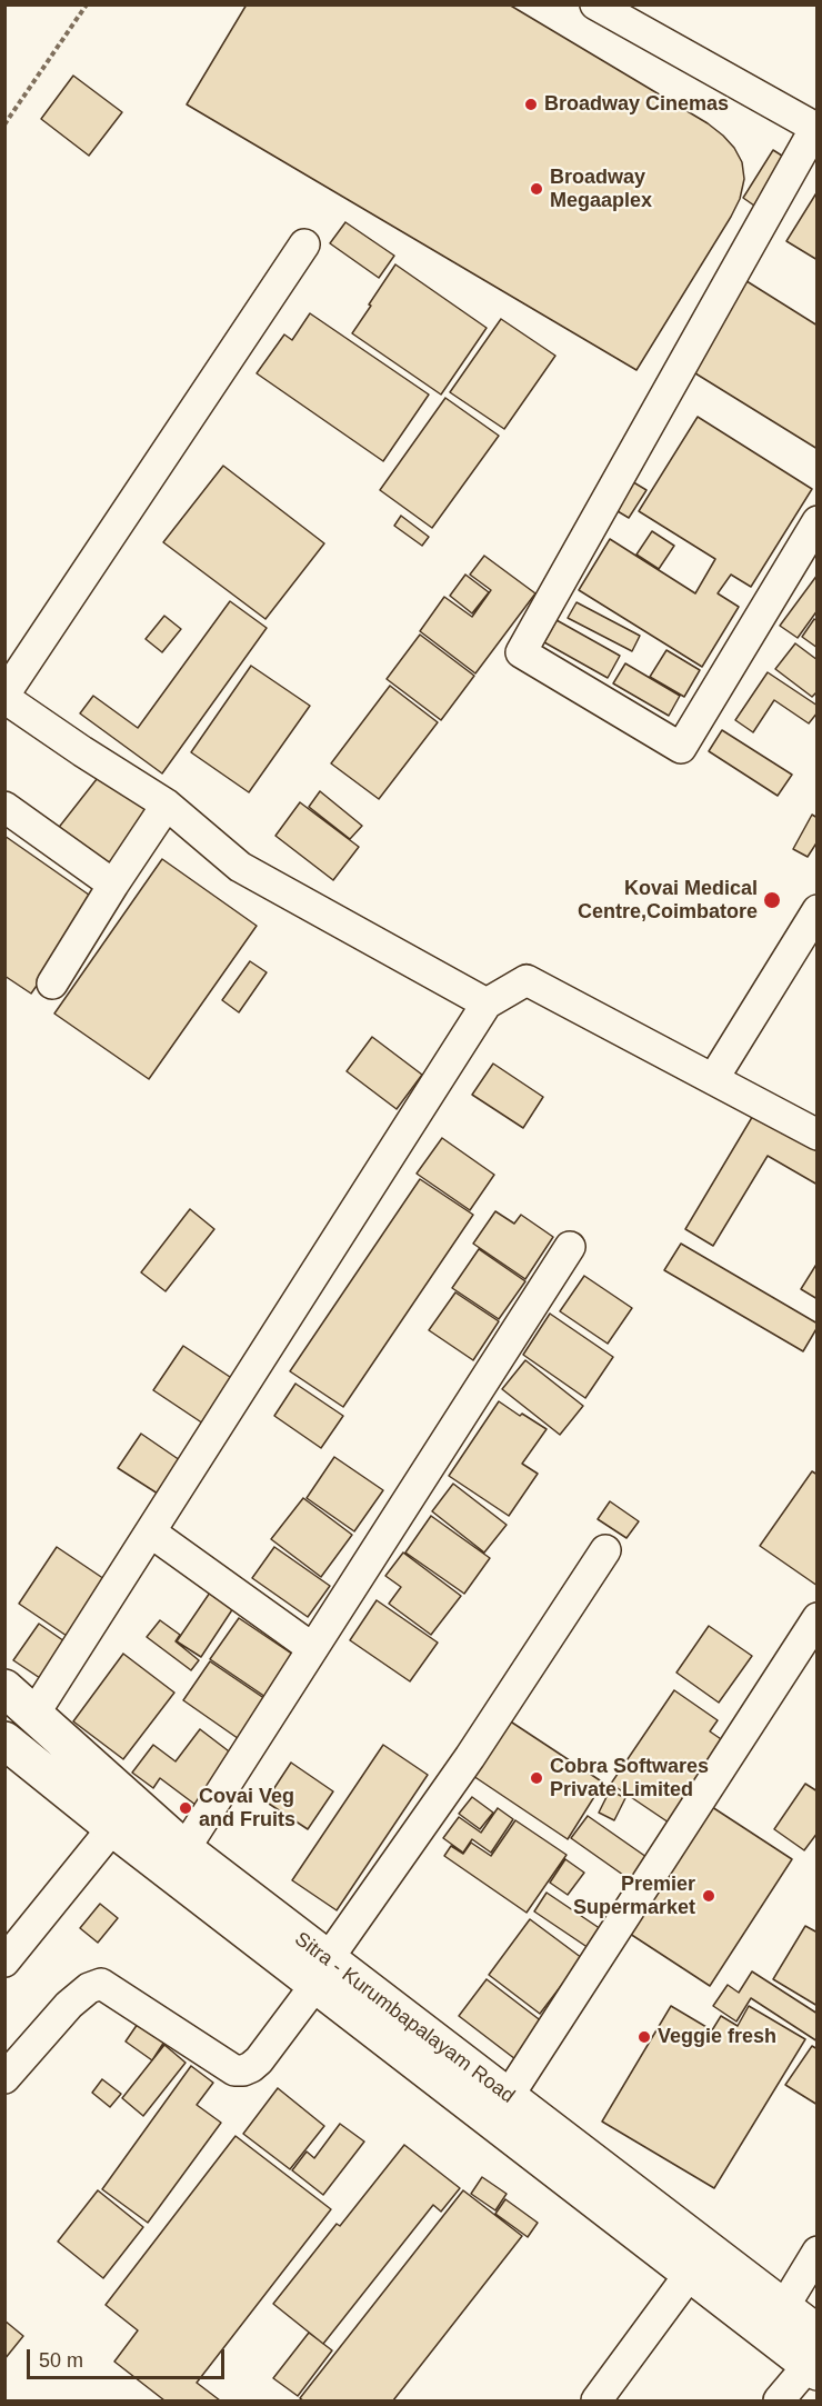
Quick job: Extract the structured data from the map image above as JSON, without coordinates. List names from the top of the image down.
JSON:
{
  "streets": {
    "main road": ["Sitra - Kurumbapalayam Road"]
  },
  "places": [
    "Broadway Cinemas",
    "Broadway Megaaplex",
    "Kovai Medical Centre,Coimbatore",
    "Cobra Softwares Private Limited",
    "Covai Veg and Fruits",
    "Premier Supermarket",
    "Veggie fresh"
  ],
  "scale_bar": "50 m"
}
